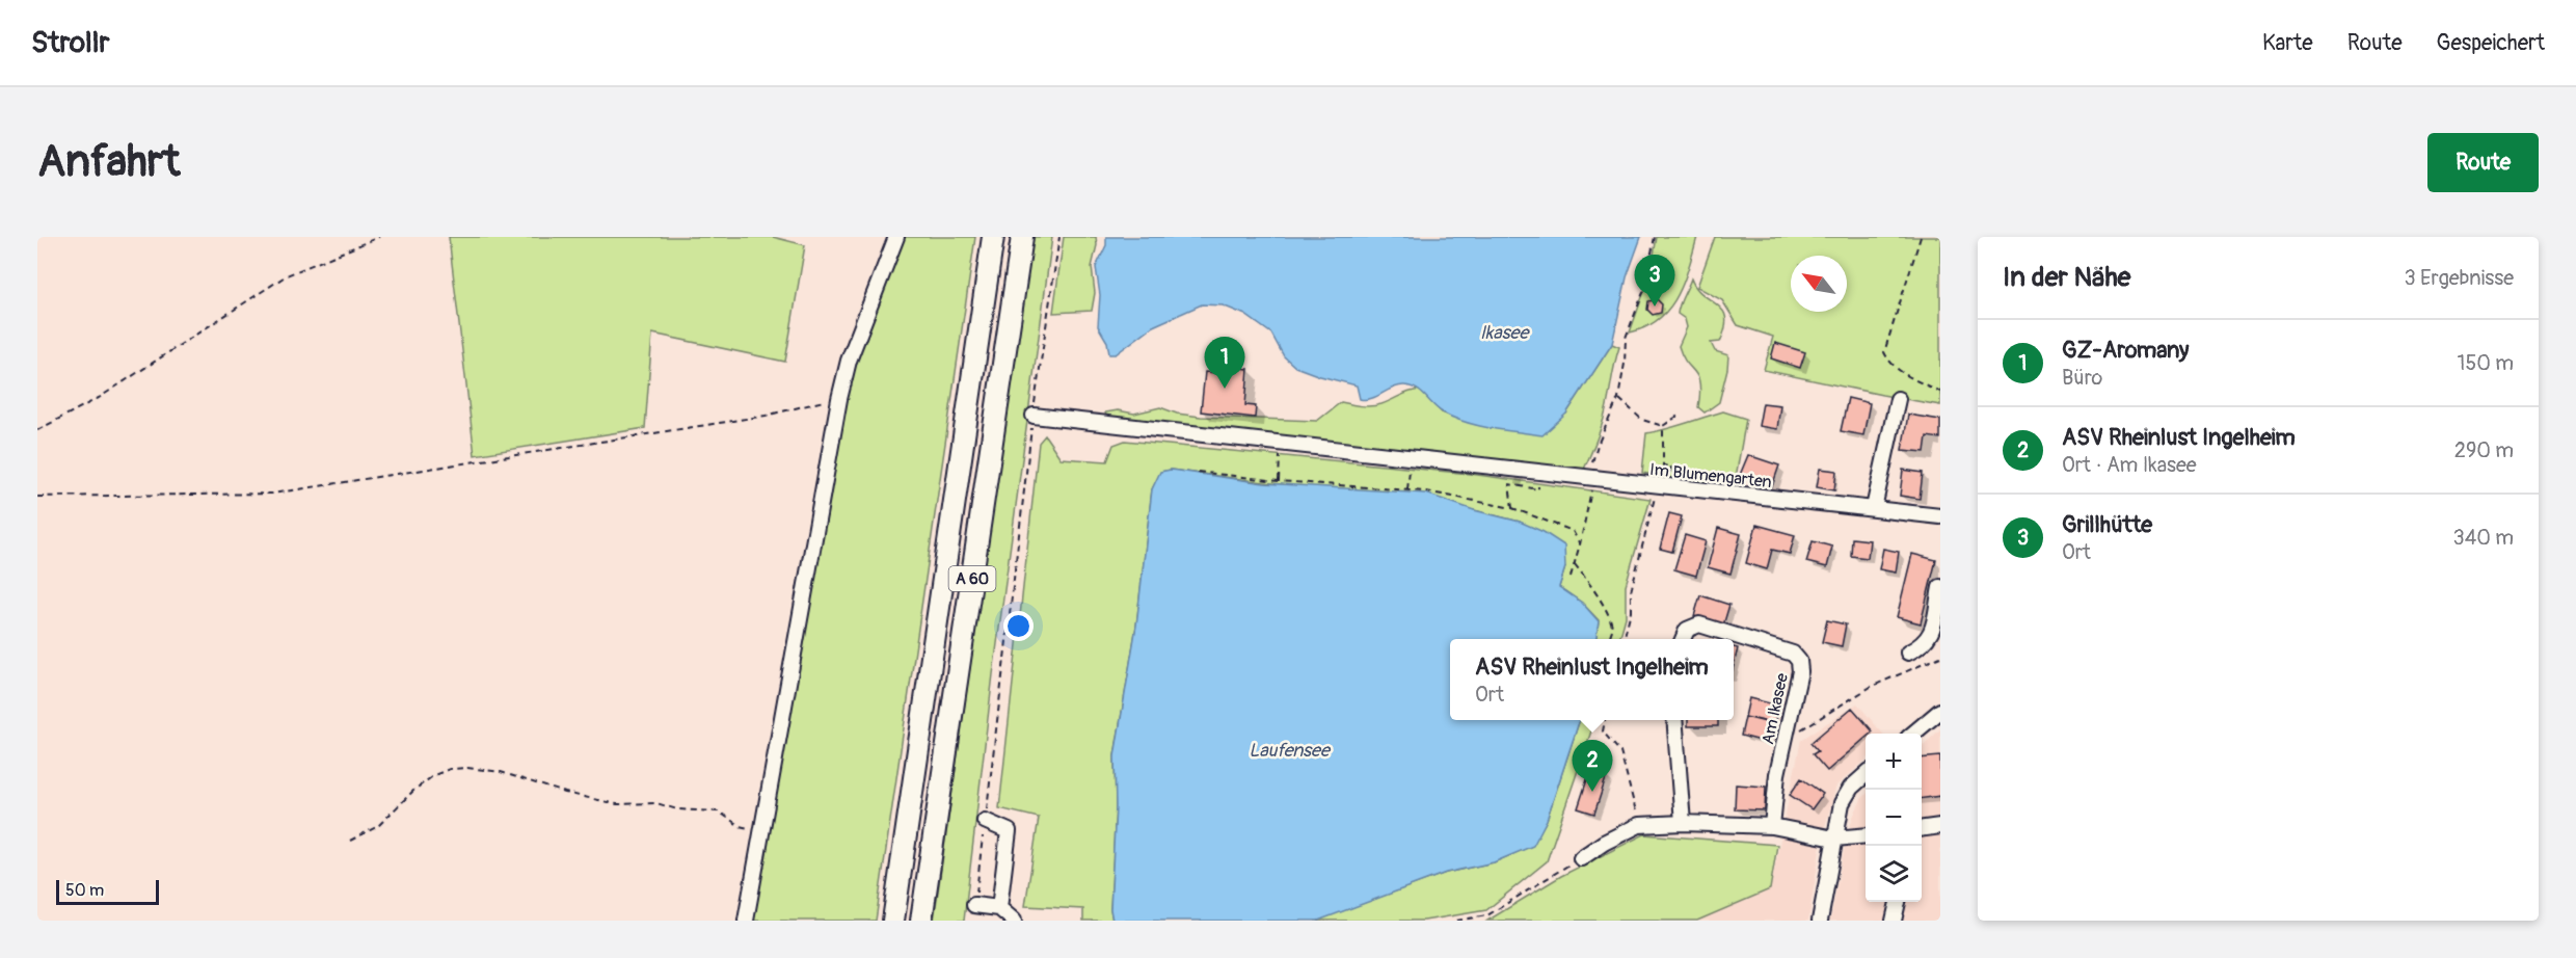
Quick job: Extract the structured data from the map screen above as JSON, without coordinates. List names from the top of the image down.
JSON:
{
  "streets": {
    "highway": ["A 60"],
    "street": ["Im Blumengarten", "Am Ikasee"]
  },
  "water": ["Ikasee", "Laufensee"],
  "scale_bar": "50 m",
  "north": "top left",
  "page": {
    "header": "Strollr",
    "nav": ["Karte", "Route", "Gespeichert"],
    "buttons": "Route",
    "title": "Anfahrt",
    "heading": ["In der Nähe", "3 Ergebnisse"],
    "pins": ["3", "1", "2"],
    "list": [
      {
        "mark": "1",
        "name": "GZ-Aromany",
        "note": "Büro",
        "value": "150 m"
      },
      {
        "mark": "2",
        "name": "ASV Rheinlust Ingelheim",
        "note": "Ort · Am Ikasee",
        "value": "290 m"
      },
      {
        "mark": "3",
        "name": "Grillhütte",
        "note": "Ort",
        "value": "340 m"
      }
    ],
    "popup": ["ASV Rheinlust Ingelheim", "Ort"],
    "map_buttons": ["+", "−"],
    "scale": "50 m"
  }
}
